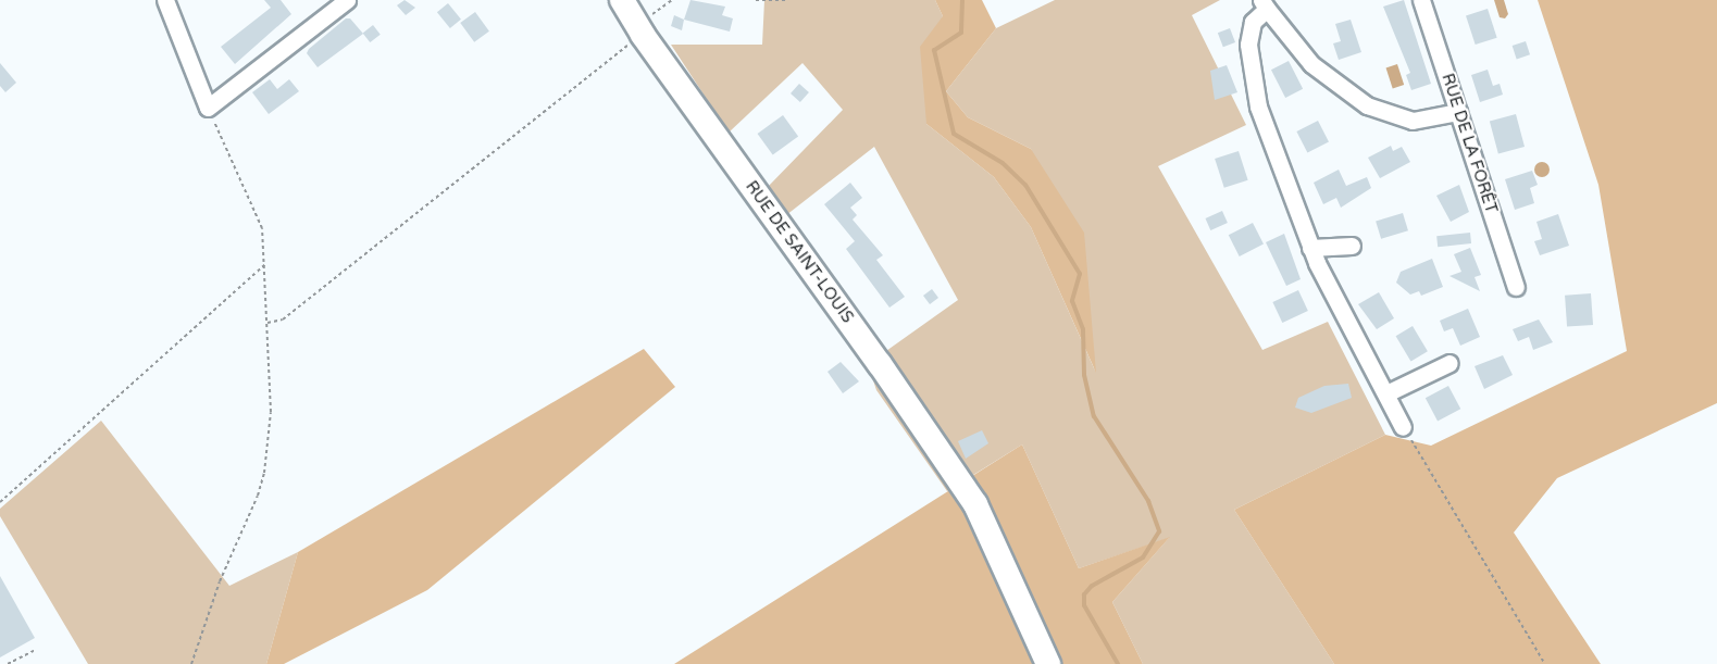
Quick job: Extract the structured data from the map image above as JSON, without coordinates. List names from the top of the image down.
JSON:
{
  "streets": {
    "street": ["RUE DE LA FORÊT", "RUE DE SAINT-LOUIS"]
  }
}
